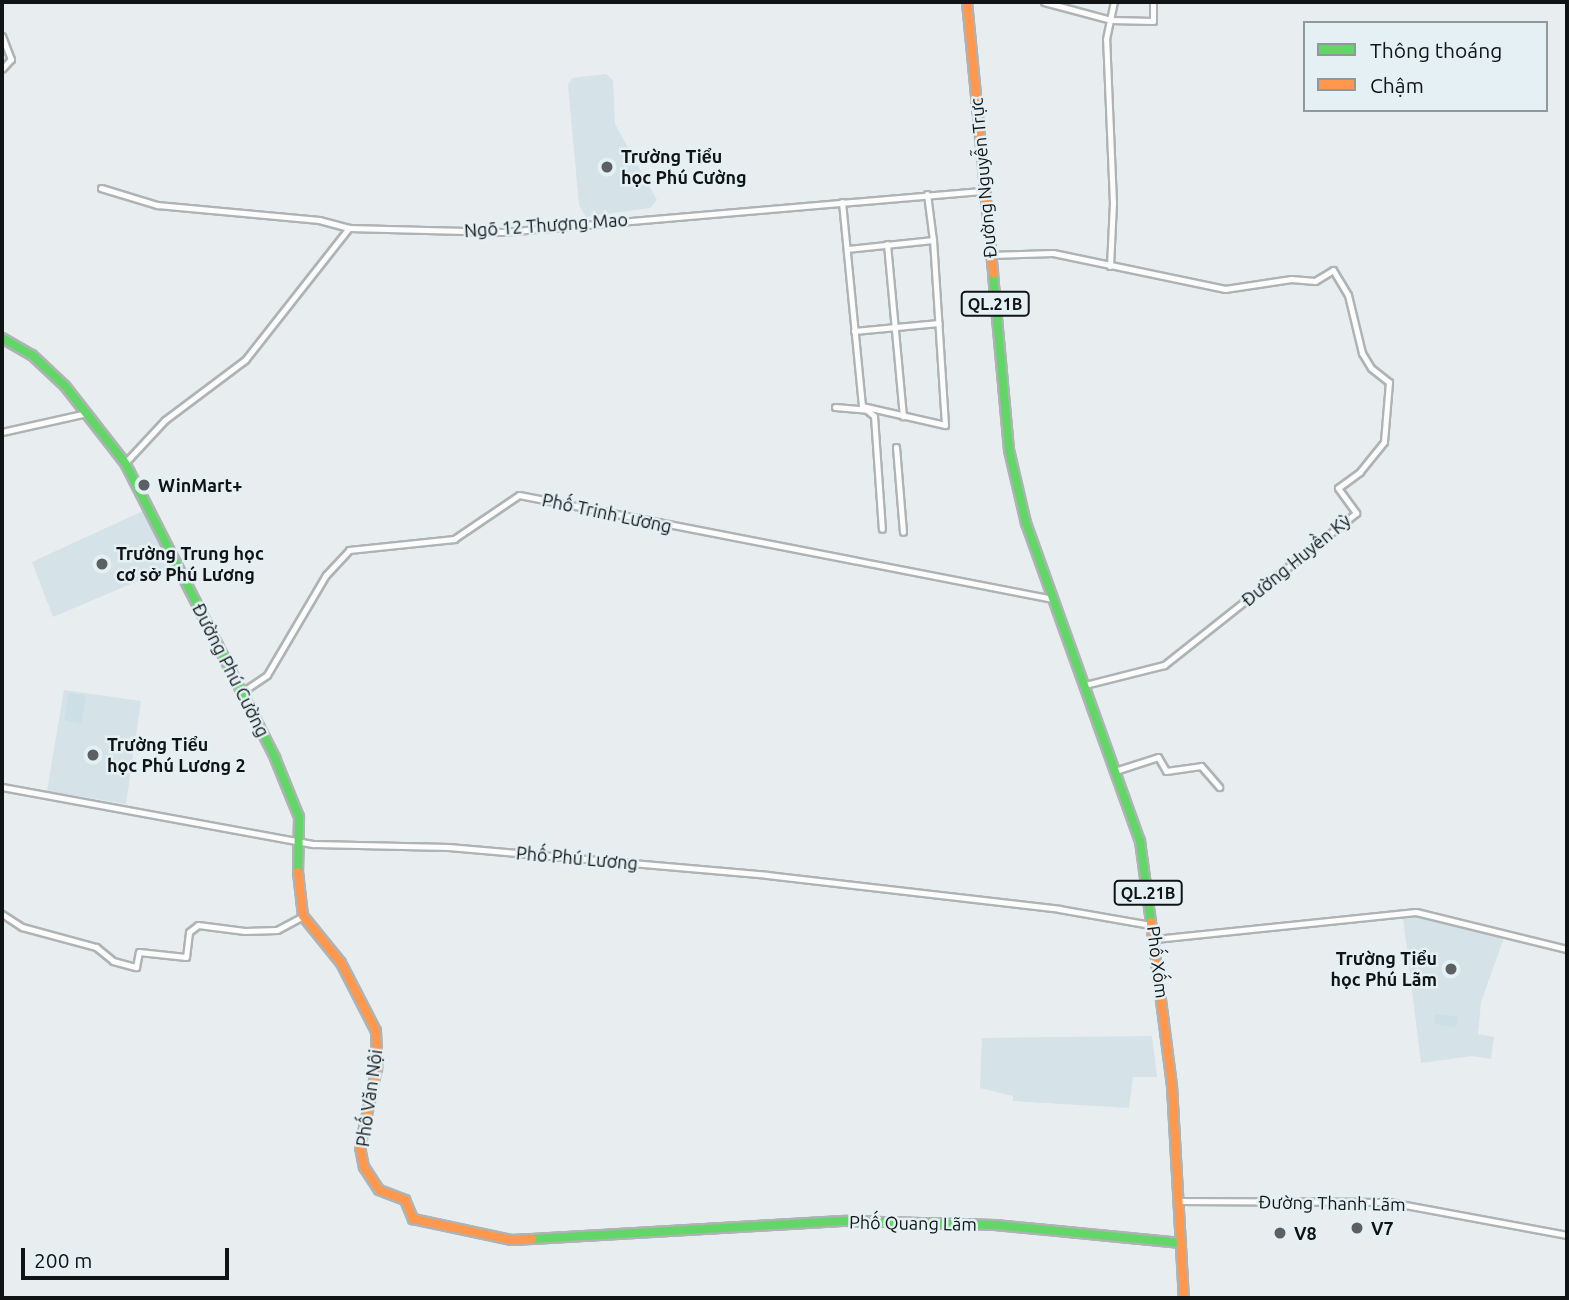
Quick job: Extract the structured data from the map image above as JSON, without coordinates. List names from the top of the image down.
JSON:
{
  "streets": {
    "main road": [
      "Đường Nguyễn Trực",
      "QL.21B",
      "Đường Phú Cường",
      "Phố Xốm",
      "Phố Văn Nội",
      "Phố Quang Lãm"
    ],
    "street": [
      "Ngõ 12 Thượng Mao",
      "Phố Trinh Lương",
      "Đường Huyền Kỳ",
      "Phố Phú Lương",
      "Đường Thanh Lãm"
    ]
  },
  "crossings": [
    ["Đường Nguyễn Trực", "Ngõ 12 Thượng Mao"],
    ["Đường Nguyễn Trực", "Phố Trinh Lương"],
    ["Đường Nguyễn Trực", "Đường Huyền Kỳ"],
    ["Đường Nguyễn Trực", "Phố Xốm"],
    ["Phố Trinh Lương", "Đường Phú Cường"],
    ["Phố Trinh Lương", "Phố Xốm"],
    ["Đường Huyền Kỳ", "Phố Xốm"],
    ["Đường Phú Cường", "Phố Phú Lương"],
    ["Đường Phú Cường", "Phố Văn Nội"],
    ["Phố Phú Lương", "Phố Xốm"],
    ["Phố Xốm", "Đường Thanh Lãm"],
    ["Phố Xốm", "Phố Quang Lãm"],
    ["Phố Văn Nội", "Phố Quang Lãm"]
  ],
  "places": [
    "Trường Tiểu học Phú Cường",
    "WinMart+",
    "Trường Trung học cơ sở Phú Lương",
    "Trường Tiểu học Phú Lương 2",
    "Trường Tiểu học Phú Lãm",
    "V7",
    "V8"
  ],
  "legend": ["Thông thoáng", "Chậm"],
  "scale_bar": "200 m"
}
